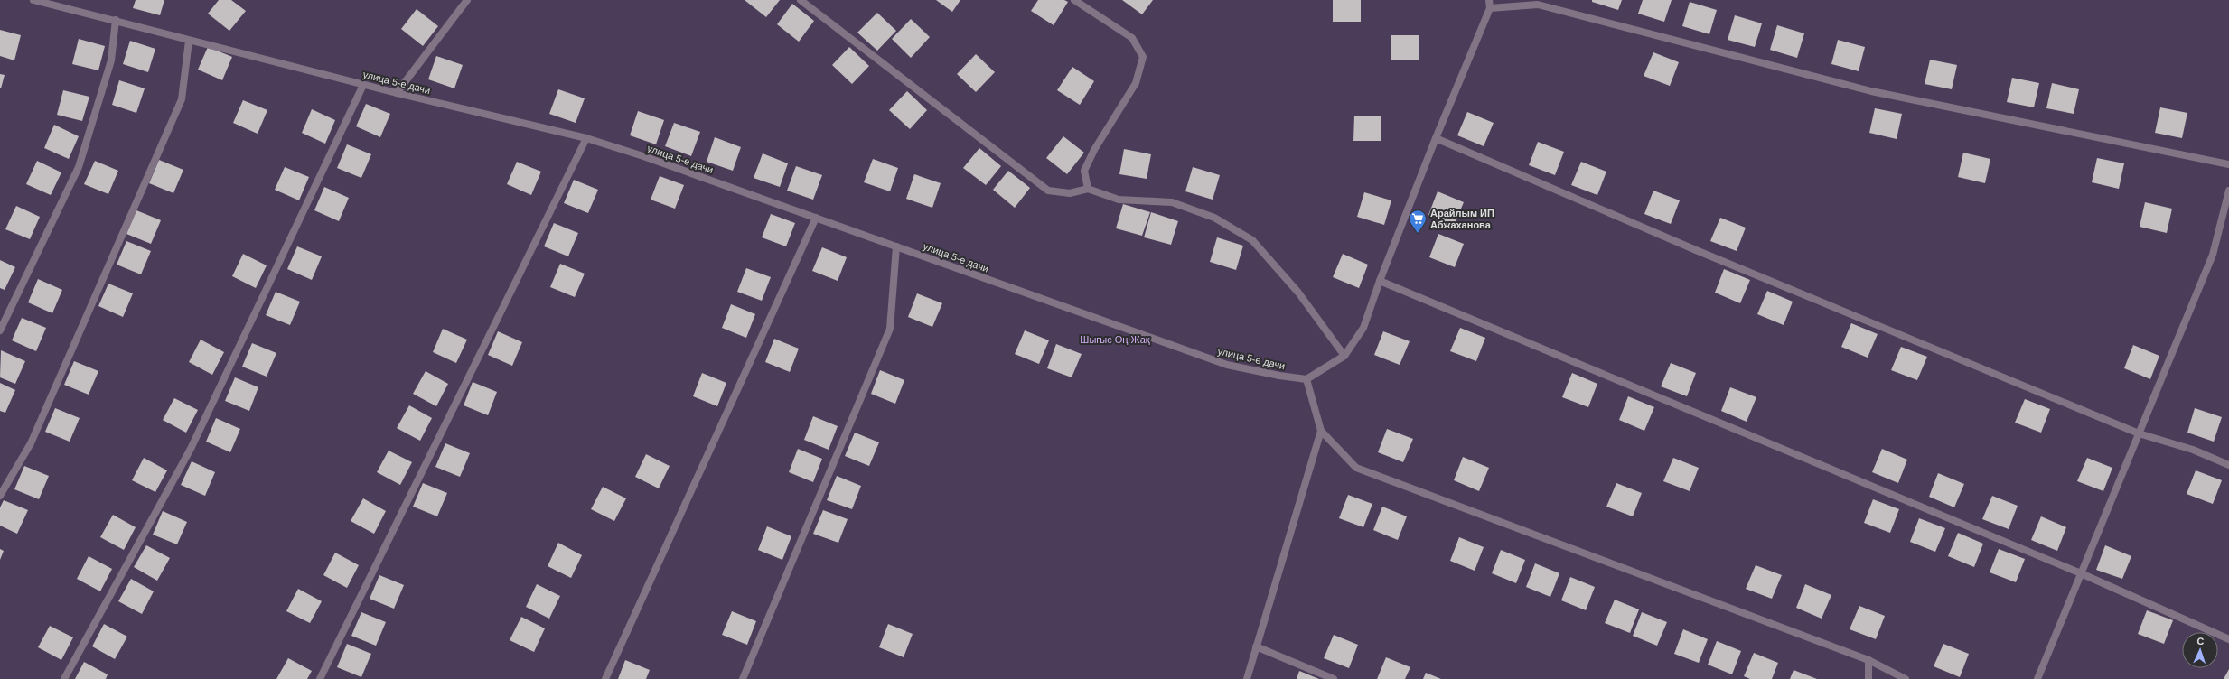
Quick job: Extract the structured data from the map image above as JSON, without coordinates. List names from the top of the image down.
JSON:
{
  "streets": {
    "street": ["улица 5-е дачи"]
  },
  "parks": ["Шығыс Оң Жақ"],
  "places": {
    "supermarket": ["Арайлым ИП Абжаханова"]
  },
  "north": "top"
}
